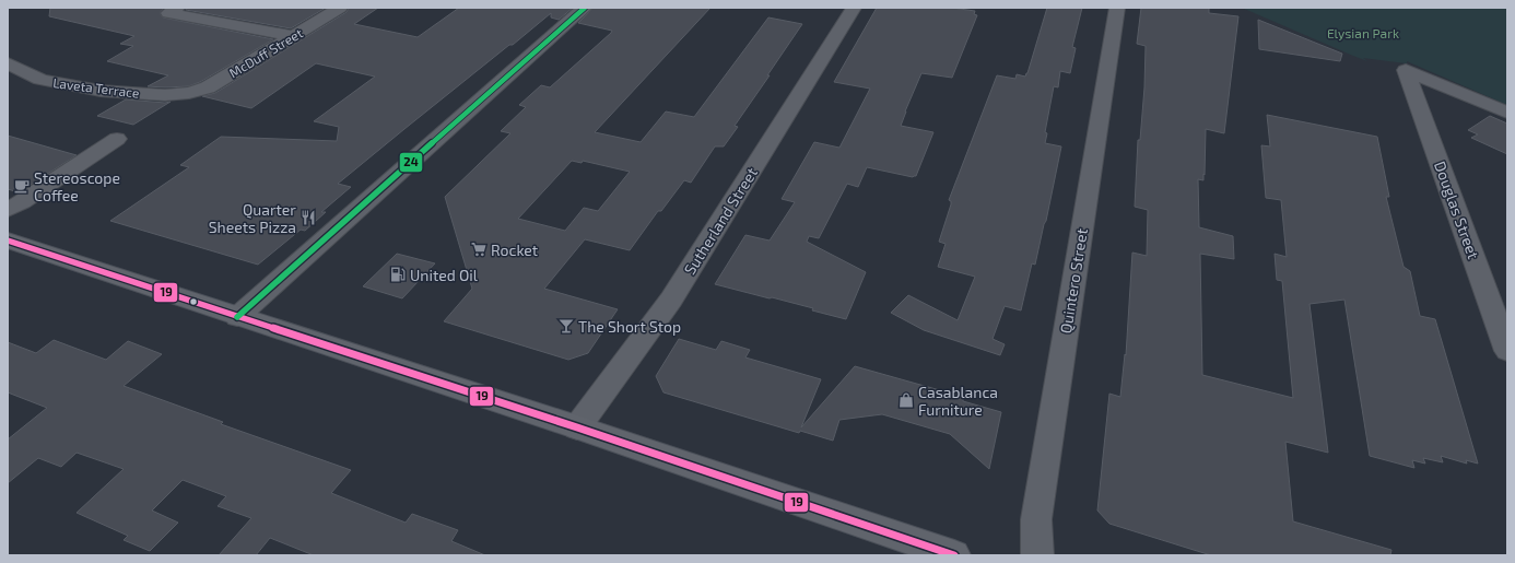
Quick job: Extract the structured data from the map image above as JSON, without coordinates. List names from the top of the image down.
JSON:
{
  "streets": {
    "street": [
      "McDuff Street",
      "Laveta Terrace",
      "Douglas Street",
      "Sutherland Street",
      "Quintero Street"
    ]
  },
  "crossings": [
    ["McDuff Street", "Laveta Terrace"]
  ],
  "parks": ["Elysian Park"],
  "places": {
    "cafe": ["Stereoscope Coffee"],
    "restaurant": ["Quarter Sheets Pizza"],
    "supermarket": ["Rocket"],
    "fuel station": ["United Oil"],
    "bar": ["The Short Stop"],
    "shop": ["Casablanca Furniture"]
  },
  "lines": ["transit line 24", "transit line 19"]
}
